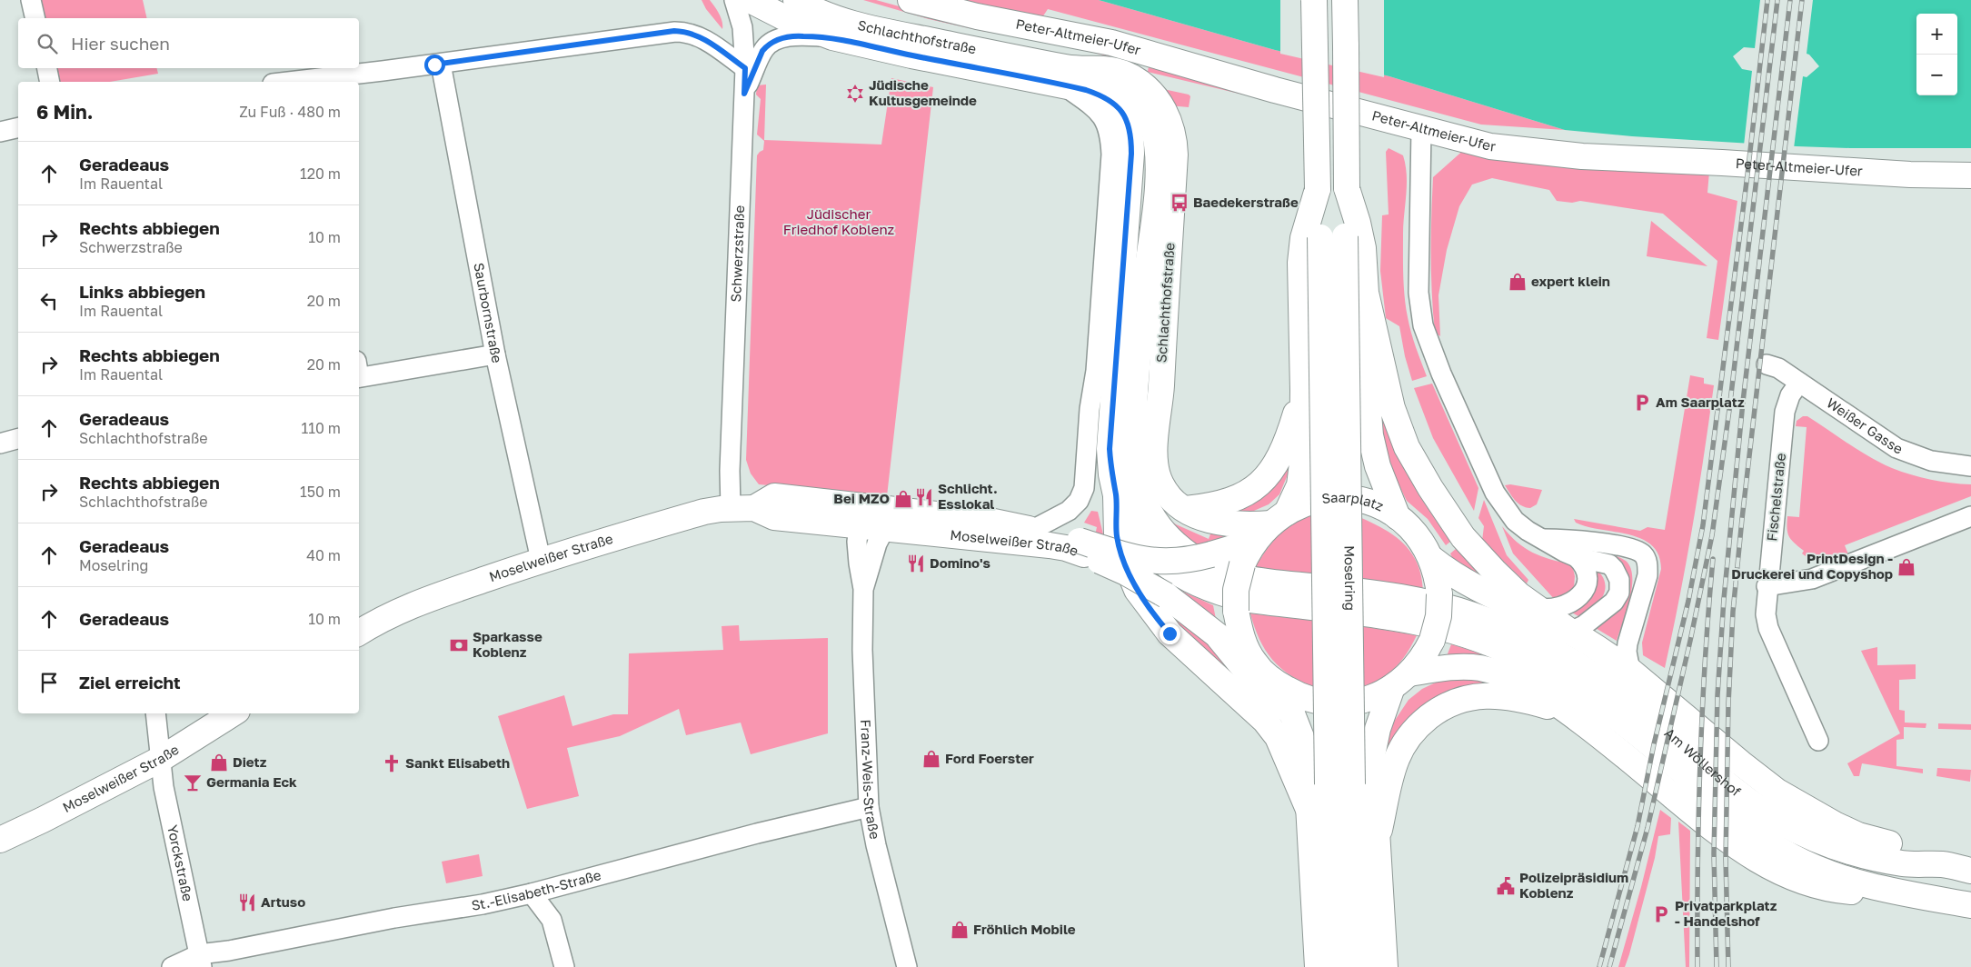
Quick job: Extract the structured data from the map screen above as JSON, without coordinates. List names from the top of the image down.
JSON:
{
  "streets": {
    "main road": [
      "Schlachthofstraße",
      "Peter-Altmeier-Ufer",
      "Saarplatz",
      "Moselweißer Straße",
      "Moselring",
      "Am Wöllershof"
    ],
    "street": [
      "Schwerzstraße",
      "Saurbornstraße",
      "Weißer Gasse",
      "Fischelstraße",
      "Franz-Weis-Straße",
      "Yorckstraße",
      "St.-Elisabeth-Straße"
    ]
  },
  "crossings": [
    ["Schlachthofstraße", "Saarplatz"],
    ["Schlachthofstraße", "Am Wöllershof"],
    ["Schwerzstraße", "Moselweißer Straße"],
    ["Saurbornstraße", "Moselweißer Straße"],
    ["Weißer Gasse", "Fischelstraße"],
    ["Saarplatz", "Moselweißer Straße"],
    ["Saarplatz", "Am Wöllershof"],
    ["Moselweißer Straße", "Franz-Weis-Straße"],
    ["Moselweißer Straße", "Yorckstraße"],
    ["Franz-Weis-Straße", "St.-Elisabeth-Straße"],
    ["Yorckstraße", "St.-Elisabeth-Straße"]
  ],
  "parks": ["Jüdischer Friedhof Koblenz"],
  "places": {
    "synagogue": ["Jüdische Kultusgemeinde"],
    "bus stop": ["Baedekerstraße"],
    "shop": [
      "expert klein",
      "Bei MZO",
      "PrintDesign - Druckerei und Copyshop",
      "Ford Foerster",
      "Dietz",
      "Fröhlich Mobile"
    ],
    "parking": ["Am Saarplatz", "Privatparkplatz - Handelshof"],
    "restaurant": ["Schlicht. Esslokal", "Domino's", "Artuso"],
    "bank": ["Sparkasse Koblenz"],
    "church": ["Sankt Elisabeth"],
    "bar": ["Germania Eck"],
    "public building": ["Polizeipräsidium Koblenz"]
  },
  "page": {
    "map_buttons": ["+", "−"],
    "search": "Hier suchen",
    "heading": ["6 Min.", "Zu Fuß · 480 m"],
    "list": [
      ["Geradeaus", "Im Rauental", "120 m"],
      ["Rechts abbiegen", "Schwerzstraße", "10 m"],
      ["Links abbiegen", "Im Rauental", "20 m"],
      ["Rechts abbiegen", "Im Rauental", "20 m"],
      ["Geradeaus", "Schlachthofstraße", "110 m"],
      ["Rechts abbiegen", "Schlachthofstraße", "150 m"],
      ["Geradeaus", "Moselring", "40 m"],
      ["Geradeaus", "10 m"],
      "Ziel erreicht"
    ]
  }
}
